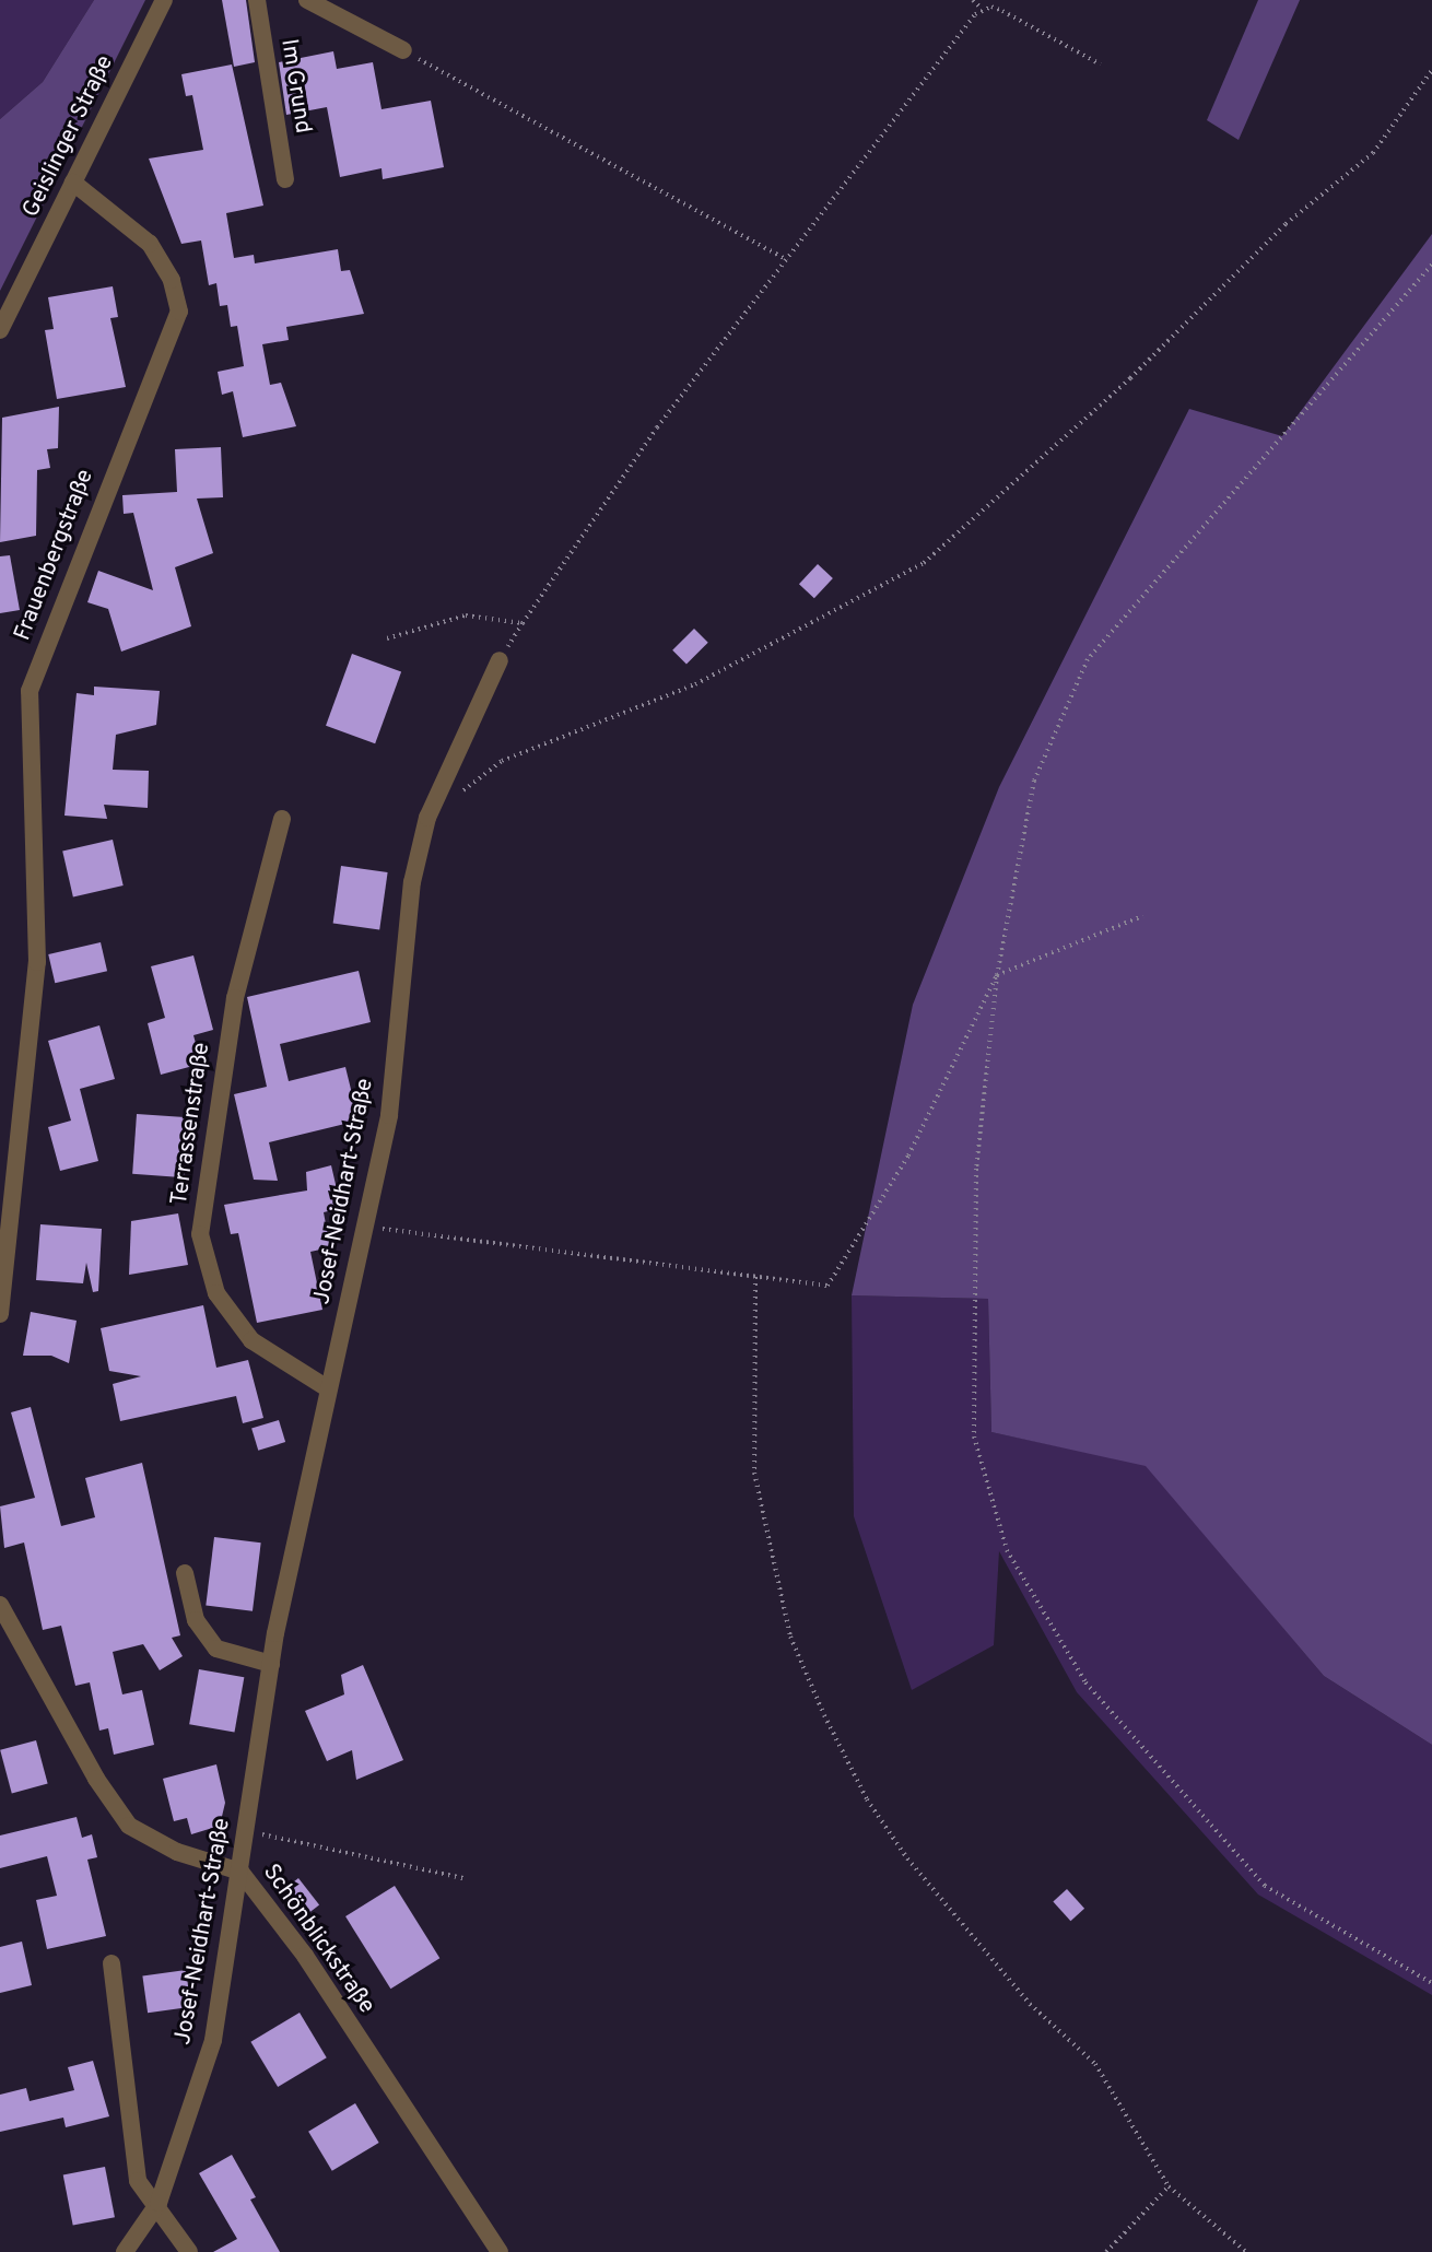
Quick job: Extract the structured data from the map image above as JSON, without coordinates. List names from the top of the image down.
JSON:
{
  "streets": {
    "street": [
      "Im Grund",
      "Geislinger Straße",
      "Frauenbergstraße",
      "Terrassenstraße",
      "Josef-Neidhart-Straße",
      "Schönblickstraße"
    ]
  },
  "crossings": [
    ["Geislinger Straße", "Frauenbergstraße"],
    ["Terrassenstraße", "Josef-Neidhart-Straße"],
    ["Josef-Neidhart-Straße", "Schönblickstraße"]
  ]
}
